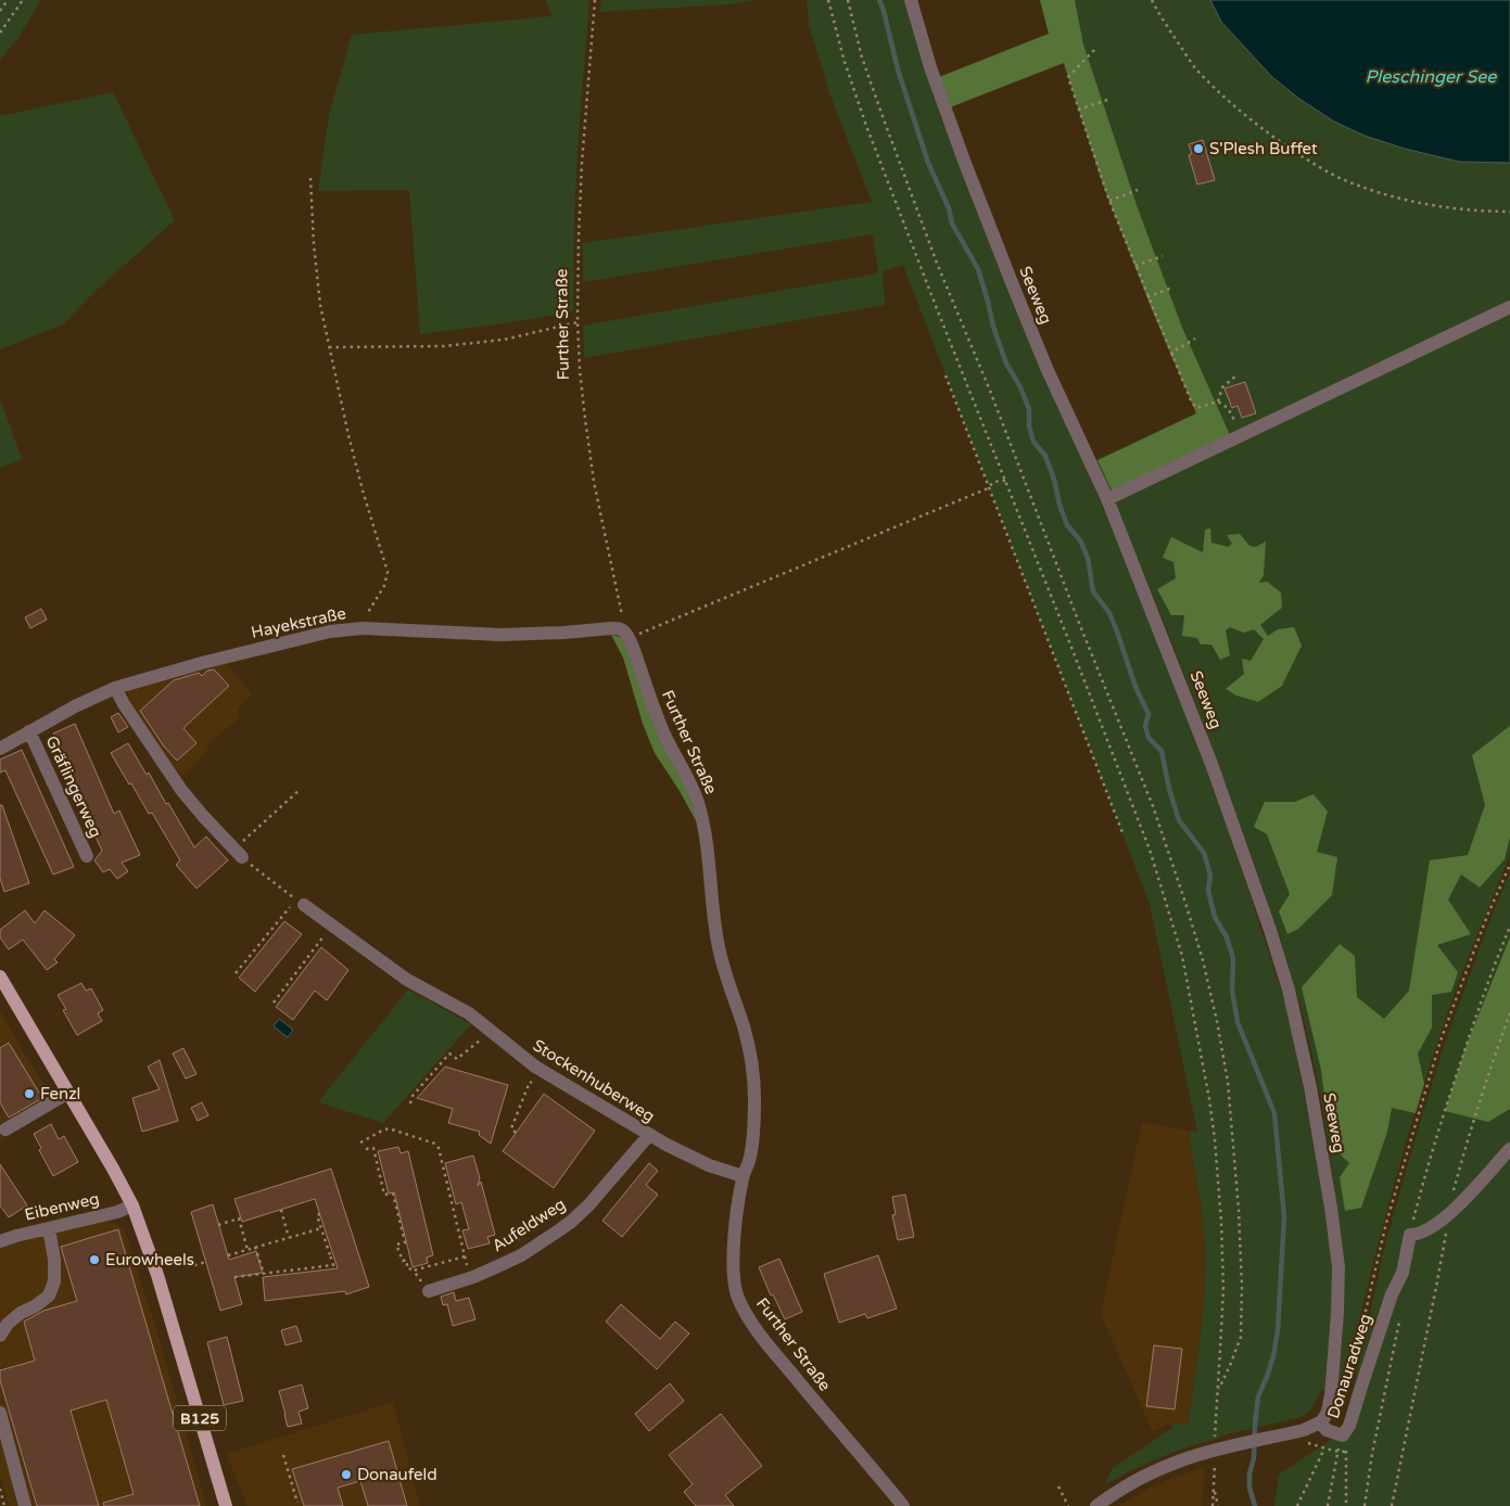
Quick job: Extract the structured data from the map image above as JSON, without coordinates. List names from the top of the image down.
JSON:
{
  "streets": {
    "main road": ["B125"],
    "street": [
      "Seeweg",
      "Further Straße",
      "Hayekstraße",
      "Gräflingerweg",
      "Stockenhuberweg",
      "Eibenweg",
      "Aufeldweg",
      "Donauradweg"
    ]
  },
  "crossings": [
    ["Seeweg", "Donauradweg"],
    ["Further Straße", "Hayekstraße"],
    ["Further Straße", "Stockenhuberweg"],
    ["Hayekstraße", "Gräflingerweg"],
    ["Stockenhuberweg", "Aufeldweg"],
    ["Eibenweg", "B125"]
  ],
  "water": ["Pleschinger See"],
  "places": [
    "S'Plesh Buffet",
    "Fenzl",
    "Eurowheels",
    "Donaufeld"
  ]
}
